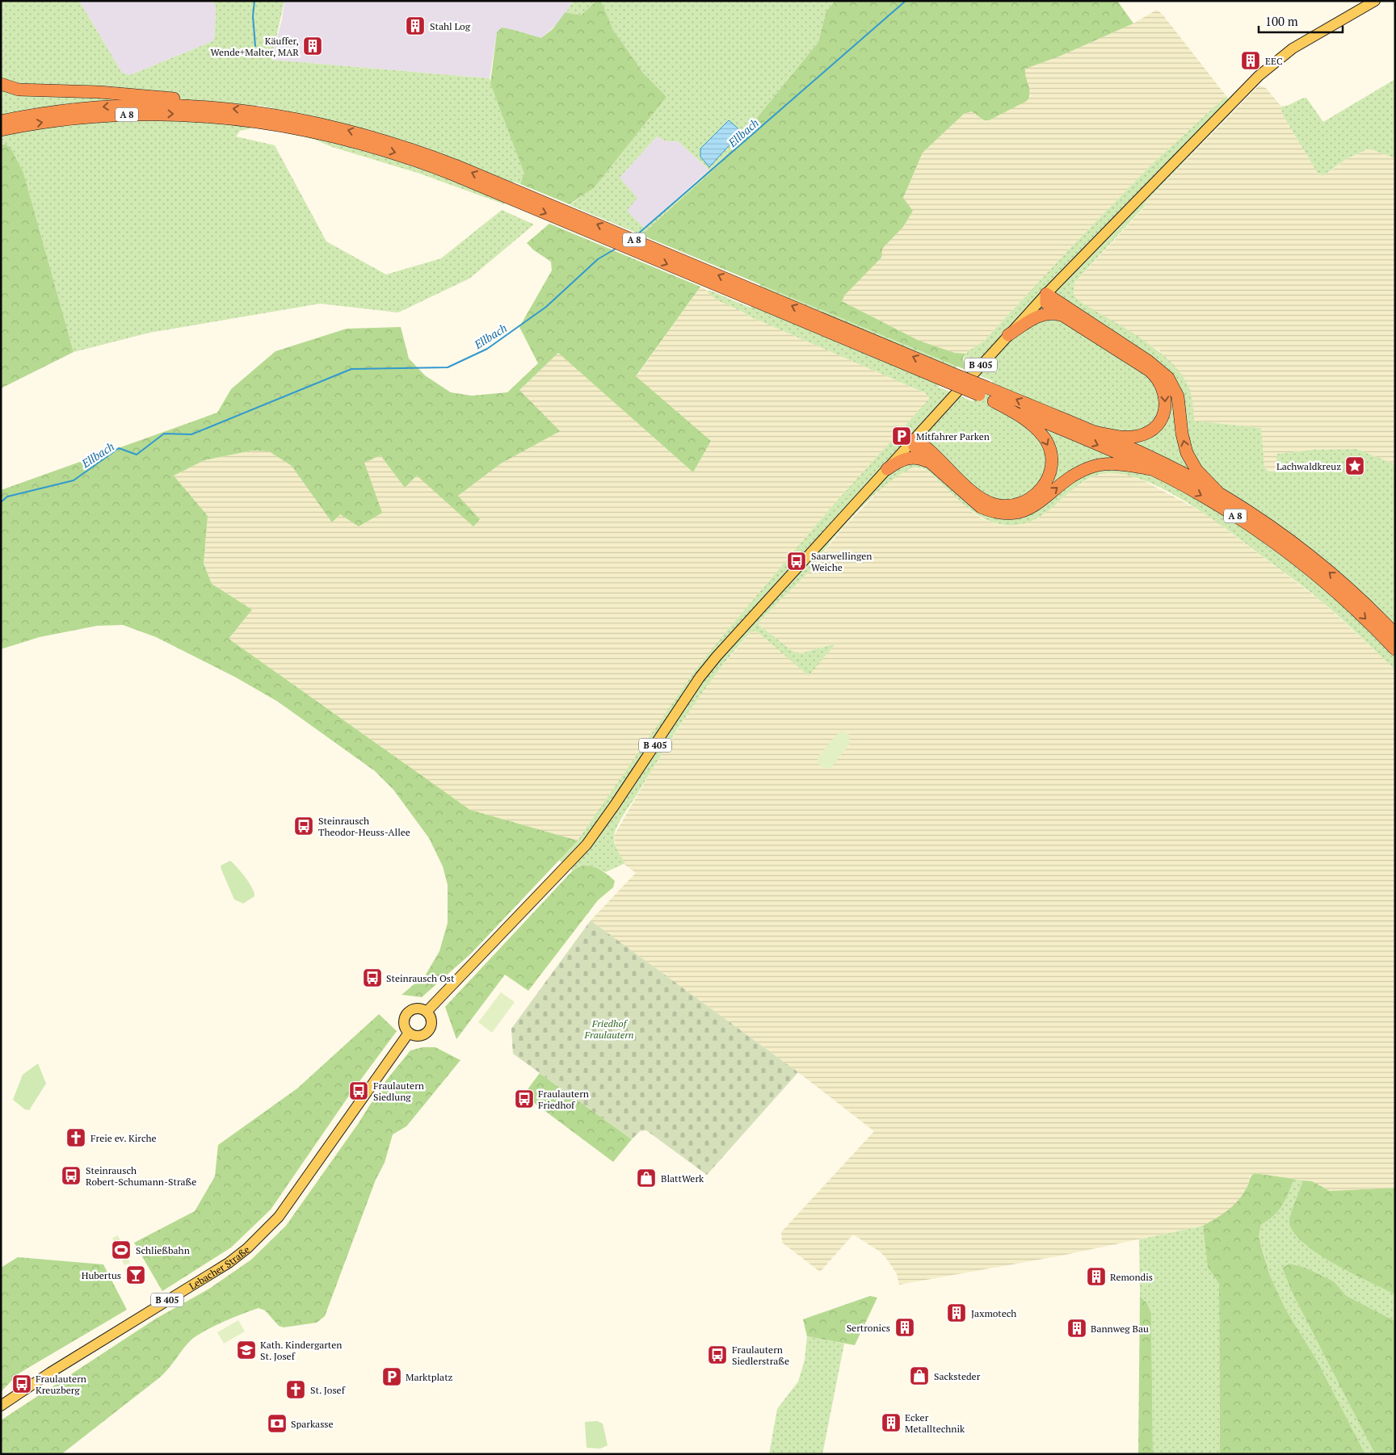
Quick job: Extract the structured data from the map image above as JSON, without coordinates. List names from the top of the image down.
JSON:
{
  "streets": {
    "highway": ["A 8"],
    "main road": ["B 405", "Lebacher Straße"]
  },
  "crossings": [
    ["B 405", "Lebacher Straße"]
  ],
  "water": ["Ellbach"],
  "parks": ["Friedhof Fraulautern"],
  "places": {
    "building": [
      "Stahl Log",
      "Käuffer, Wende+Malter, MAR",
      "EEC",
      "Remondis",
      "Jaxmotech",
      "Sertronics",
      "Bannweg Bau",
      "Ecker Metalltechnik"
    ],
    "parking": ["Mitfahrer Parken", "Marktplatz"],
    "place": ["Lachwaldkreuz"],
    "bus stop": [
      "Saarwellingen Weiche",
      "Steinrausch Theodor-Heuss-Allee",
      "Steinrausch Ost",
      "Fraulautern Siedlung",
      "Fraulautern Friedhof",
      "Steinrausch Robert-Schumann-Straße",
      "Fraulautern Siedlerstraße",
      "Fraulautern Kreuzberg"
    ],
    "church": ["Freie ev. Kirche", "St. Josef"],
    "shop": ["BlattWerk", "Sacksteder"],
    "sports": ["Schließbahn"],
    "bar": ["Hubertus"],
    "school or university": ["Kath. Kindergarten St. Josef"],
    "bank": ["Sparkasse"]
  },
  "scale_bar": "100 m"
}
